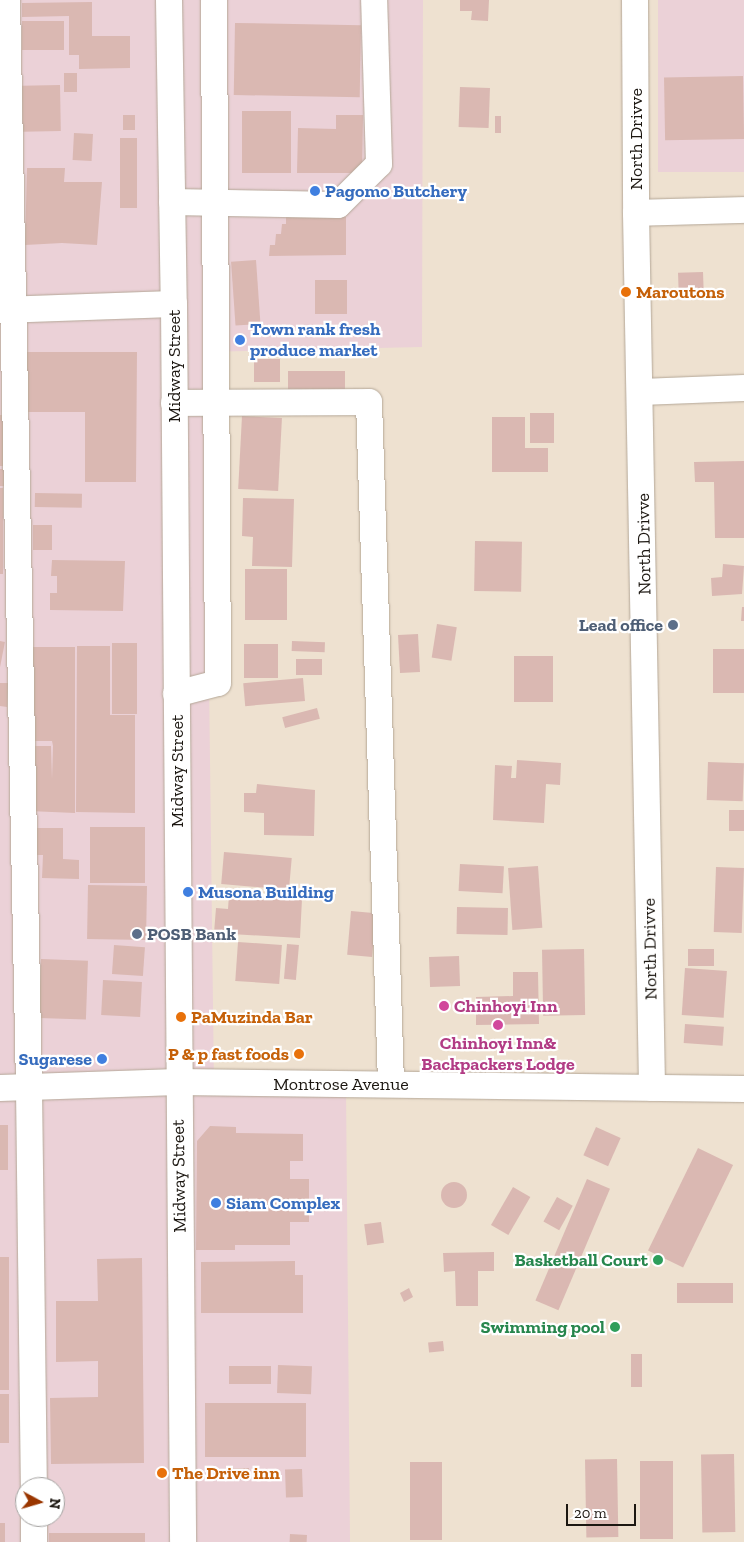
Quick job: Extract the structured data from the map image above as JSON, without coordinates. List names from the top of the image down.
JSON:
{
  "streets": {
    "street": ["North Drivve", "Midway Street", "Montrose Avenue"]
  },
  "crossings": [
    ["North Drivve", "Montrose Avenue"],
    ["Midway Street", "Montrose Avenue"]
  ],
  "places": [
    "Pagomo Butchery",
    "Maroutons",
    "Town rank fresh produce market",
    "Lead office",
    "Musona Building",
    "POSB Bank",
    "Chinhoyi Inn",
    "PaMuzinda Bar",
    "Chinhoyi Inn& Backpackers Lodge",
    "P & p fast foods",
    "Sugarese",
    "Siam Complex",
    "Basketball Court",
    "Swimming pool",
    "The Drive inn"
  ],
  "scale_bar": "20 m",
  "north": "right"
}
